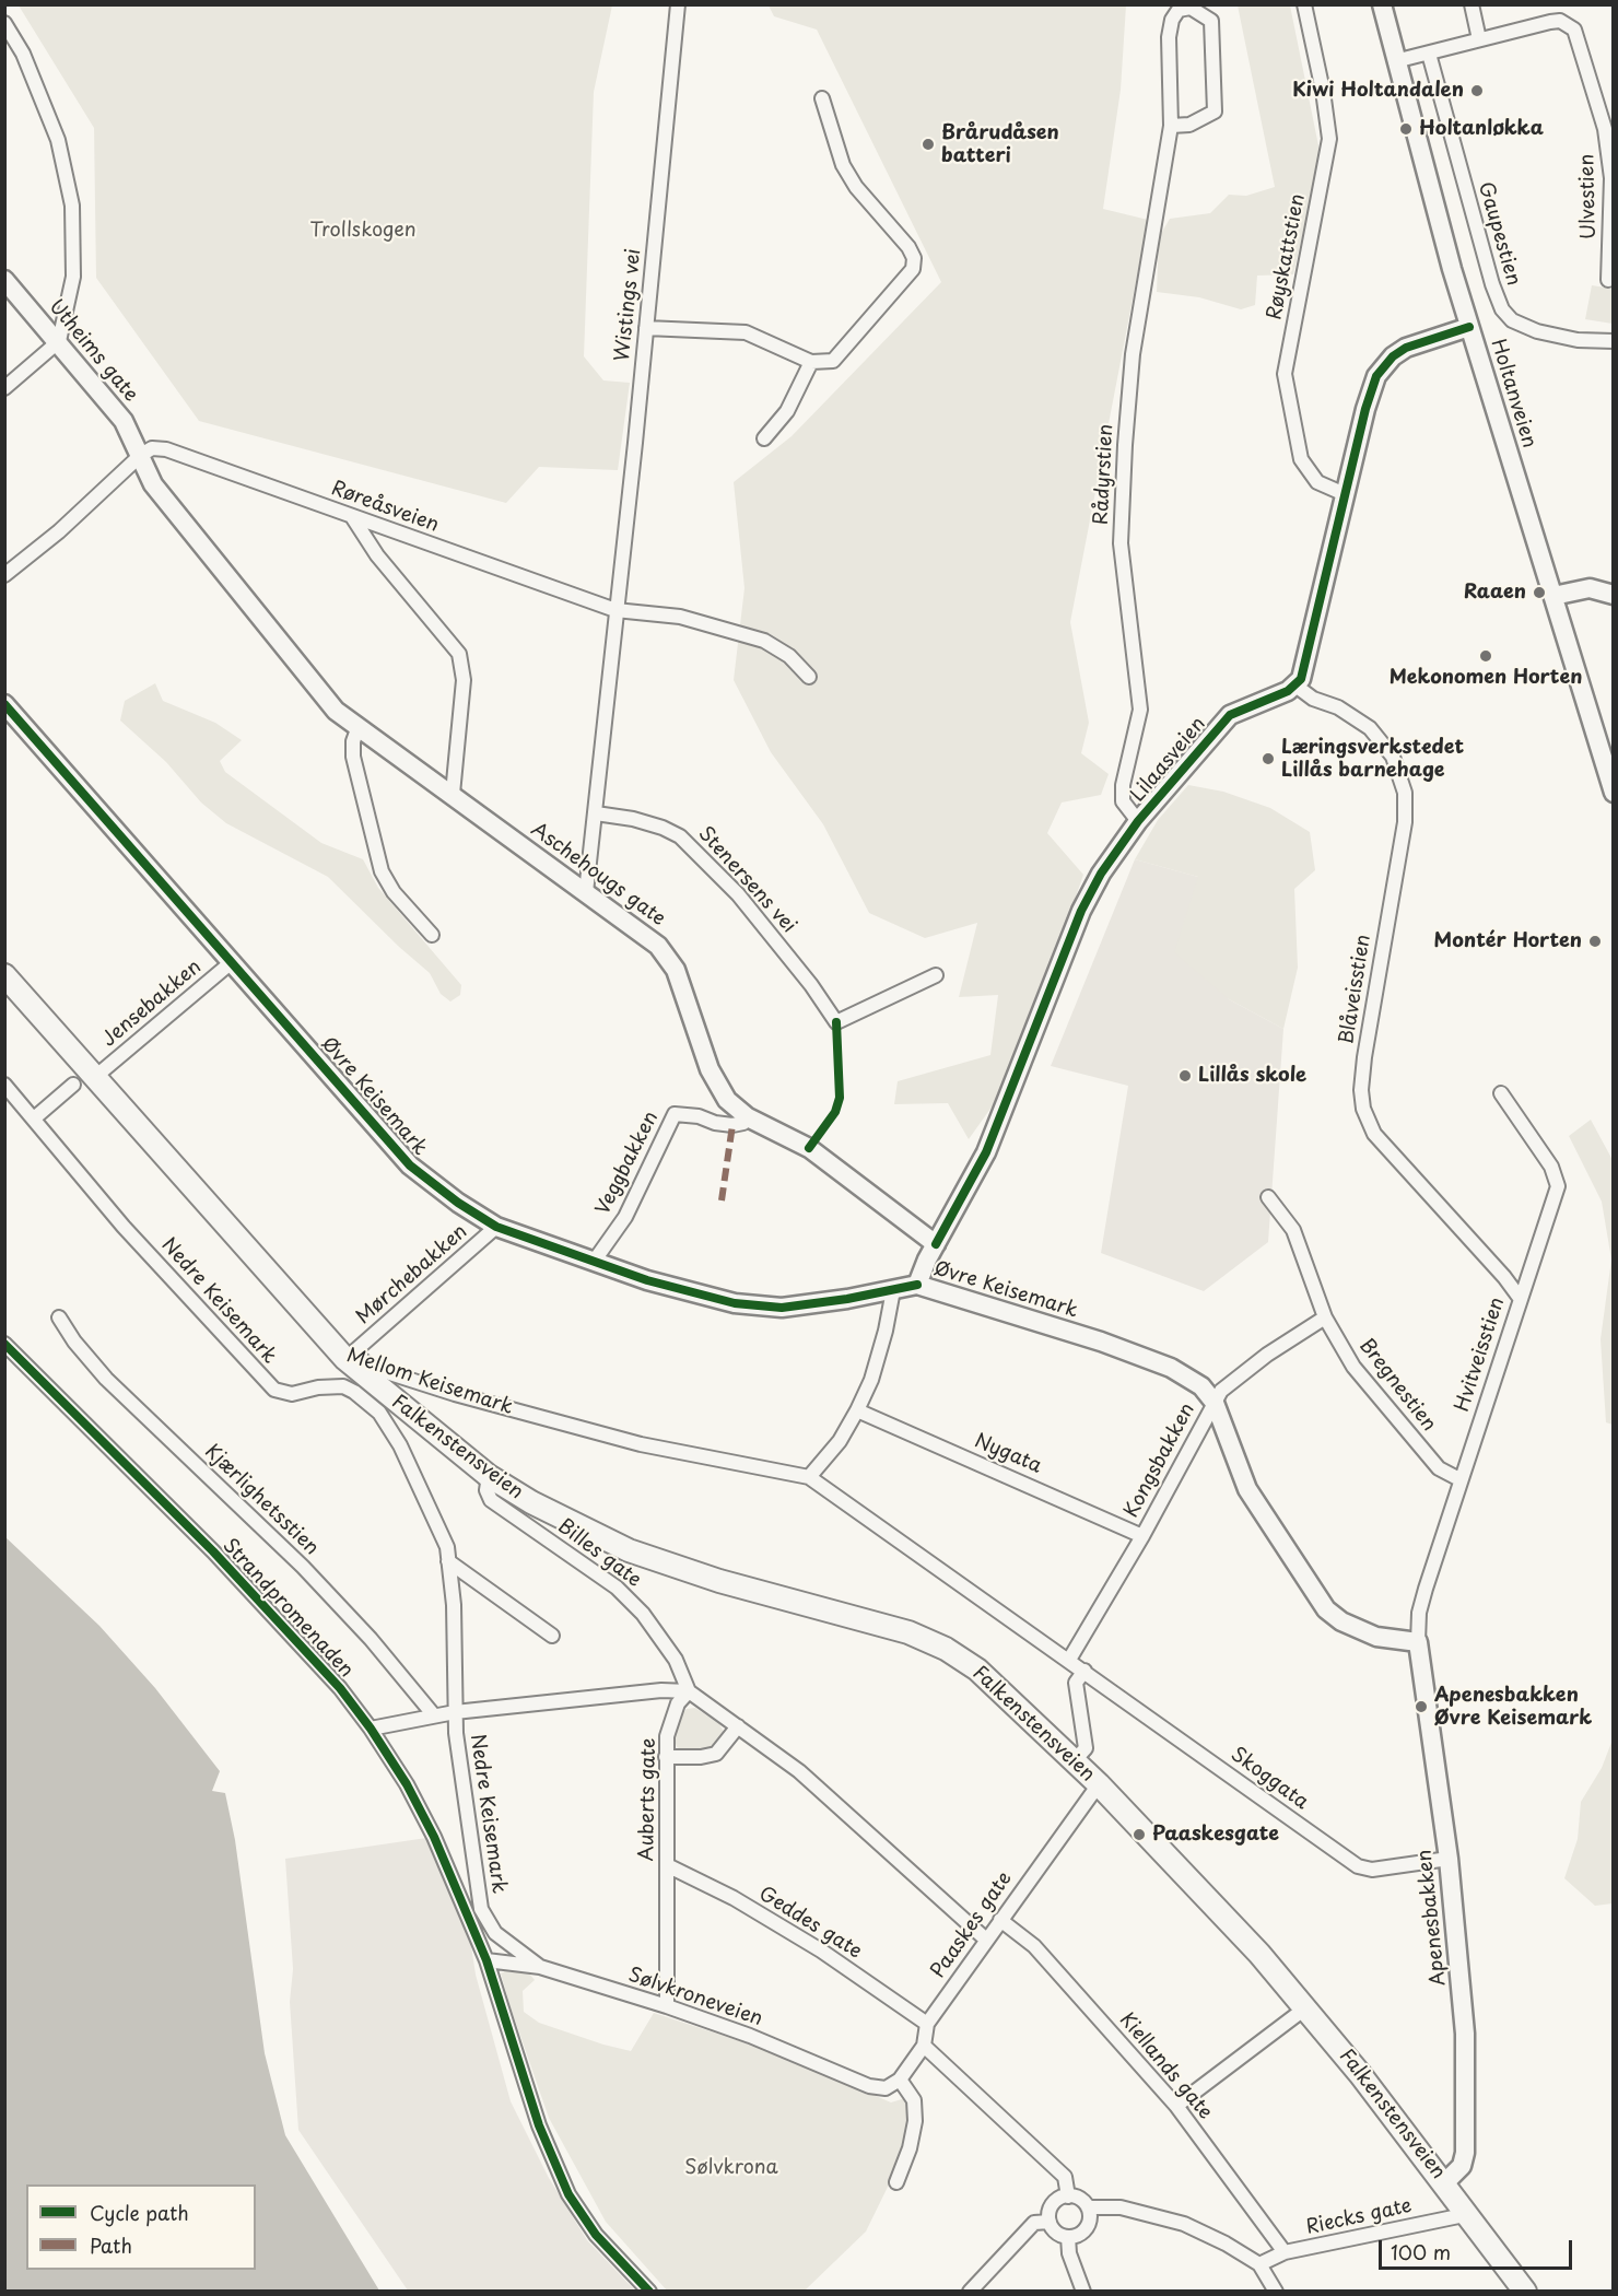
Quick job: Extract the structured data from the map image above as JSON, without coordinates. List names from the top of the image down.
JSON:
{
  "streets": {
    "main road": [
      "Utheims gate",
      "Holtanveien",
      "Lilaasveien",
      "Aschehougs gate",
      "Øvre Keisemark",
      "Mellom Keisemark",
      "Falkenstensveien",
      "Apenesbakken"
    ],
    "street": [
      "Ulvestien",
      "Gaupestien",
      "Røyskattstien",
      "Wistings vei",
      "Rådyrstien",
      "Røreåsveien",
      "Stenersens vei",
      "Blåveisstien",
      "Jensebakken",
      "Veggbakken",
      "Mørchebakken",
      "Nedre Keisemark",
      "Hvitveisstien",
      "Bregnestien",
      "Nygata",
      "Kongsbakken",
      "Kjærlighetsstien",
      "Billes gate",
      "Strandpromenaden",
      "Skoggata",
      "Auberts gate",
      "Geddes gate",
      "Paaskes gate",
      "Sølvkroneveien",
      "Kiellands gate",
      "Riecks gate"
    ]
  },
  "crossings": [
    ["Ulvestien", "Gaupestien"],
    ["Ulvestien", "Holtanveien"],
    ["Wistings vei", "Røreåsveien"],
    ["Wistings vei", "Aschehougs gate"],
    ["Wistings vei", "Stenersens vei"],
    ["Utheims gate", "Røreåsveien"],
    ["Utheims gate", "Aschehougs gate"],
    ["Rådyrstien", "Lilaasveien"],
    ["Røreåsveien", "Aschehougs gate"],
    ["Lilaasveien", "Aschehougs gate"],
    ["Lilaasveien", "Blåveisstien"],
    ["Lilaasveien", "Øvre Keisemark"],
    ["Aschehougs gate", "Veggbakken"],
    ["Blåveisstien", "Hvitveisstien"],
    ["Jensebakken", "Øvre Keisemark"],
    ["Jensebakken", "Mellom Keisemark"],
    ["Øvre Keisemark", "Veggbakken"],
    ["Øvre Keisemark", "Mørchebakken"],
    ["Øvre Keisemark", "Hvitveisstien"],
    ["Øvre Keisemark", "Kongsbakken"],
    ["Øvre Keisemark", "Apenesbakken"],
    ["Mørchebakken", "Mellom Keisemark"],
    ["Mørchebakken", "Falkenstensveien"],
    ["Nedre Keisemark", "Sølvkroneveien"],
    ["Hvitveisstien", "Bregnestien"],
    ["Hvitveisstien", "Apenesbakken"],
    ["Mellom Keisemark", "Falkenstensveien"],
    ["Mellom Keisemark", "Skoggata"],
    ["Bregnestien", "Kongsbakken"],
    ["Falkenstensveien", "Billes gate"],
    ["Falkenstensveien", "Apenesbakken"],
    ["Falkenstensveien", "Paaskes gate"],
    ["Falkenstensveien", "Riecks gate"],
    ["Nygata", "Kongsbakken"],
    ["Kongsbakken", "Skoggata"],
    ["Billes gate", "Auberts gate"],
    ["Strandpromenaden", "Sølvkroneveien"],
    ["Skoggata", "Apenesbakken"],
    ["Auberts gate", "Geddes gate"],
    ["Auberts gate", "Sølvkroneveien"],
    ["Geddes gate", "Paaskes gate"],
    ["Paaskes gate", "Sølvkroneveien"],
    ["Paaskes gate", "Kiellands gate"],
    ["Kiellands gate", "Riecks gate"]
  ],
  "parks": ["Trollskogen", "Sølvkrona"],
  "places": [
    "Kiwi Holtandalen",
    "Holtanløkka",
    "Brårudåsen batteri",
    "Raaen",
    "Mekonomen Horten",
    "Læringsverkstedet Lillås barnehage",
    "Montér Horten",
    "Lillås skole",
    "Apenesbakken Øvre Keisemark",
    "Paaskesgate"
  ],
  "legend": ["Cycle path", "Path"],
  "scale_bar": "100 m"
}
